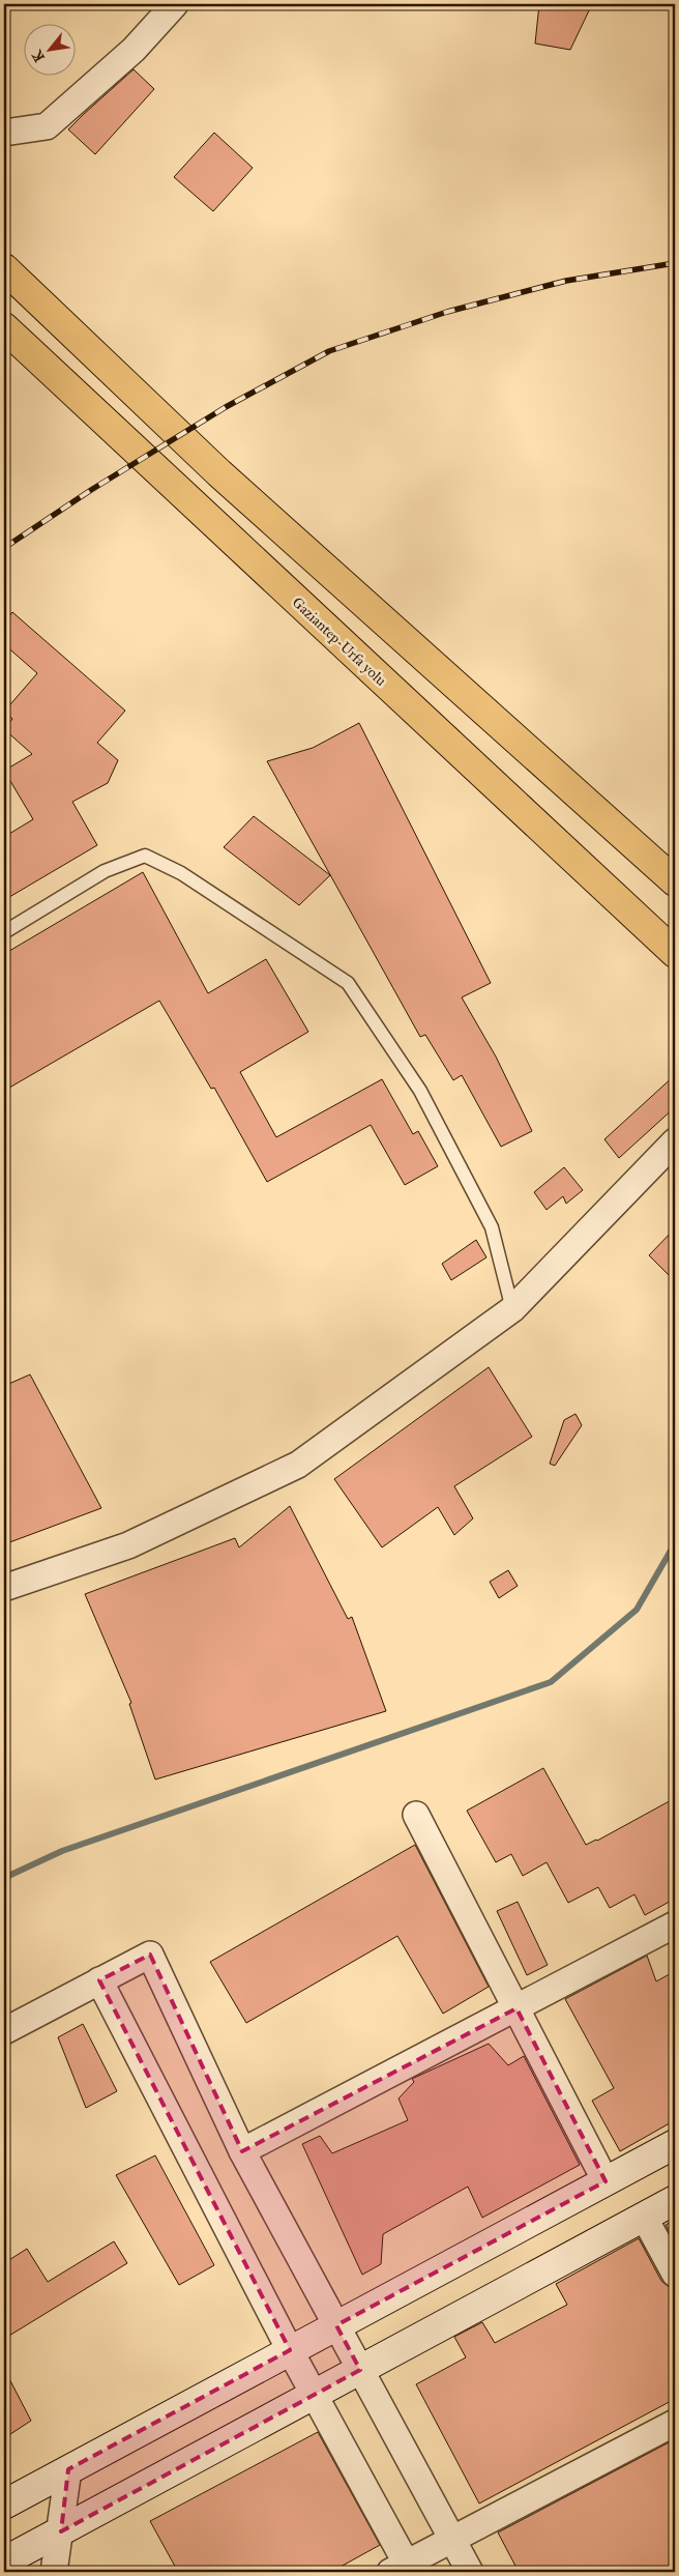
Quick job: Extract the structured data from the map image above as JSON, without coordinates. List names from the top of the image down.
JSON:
{
  "streets": {
    "highway": ["Gaziantep-Urfa yolu"]
  },
  "north": "bottom left"
}
